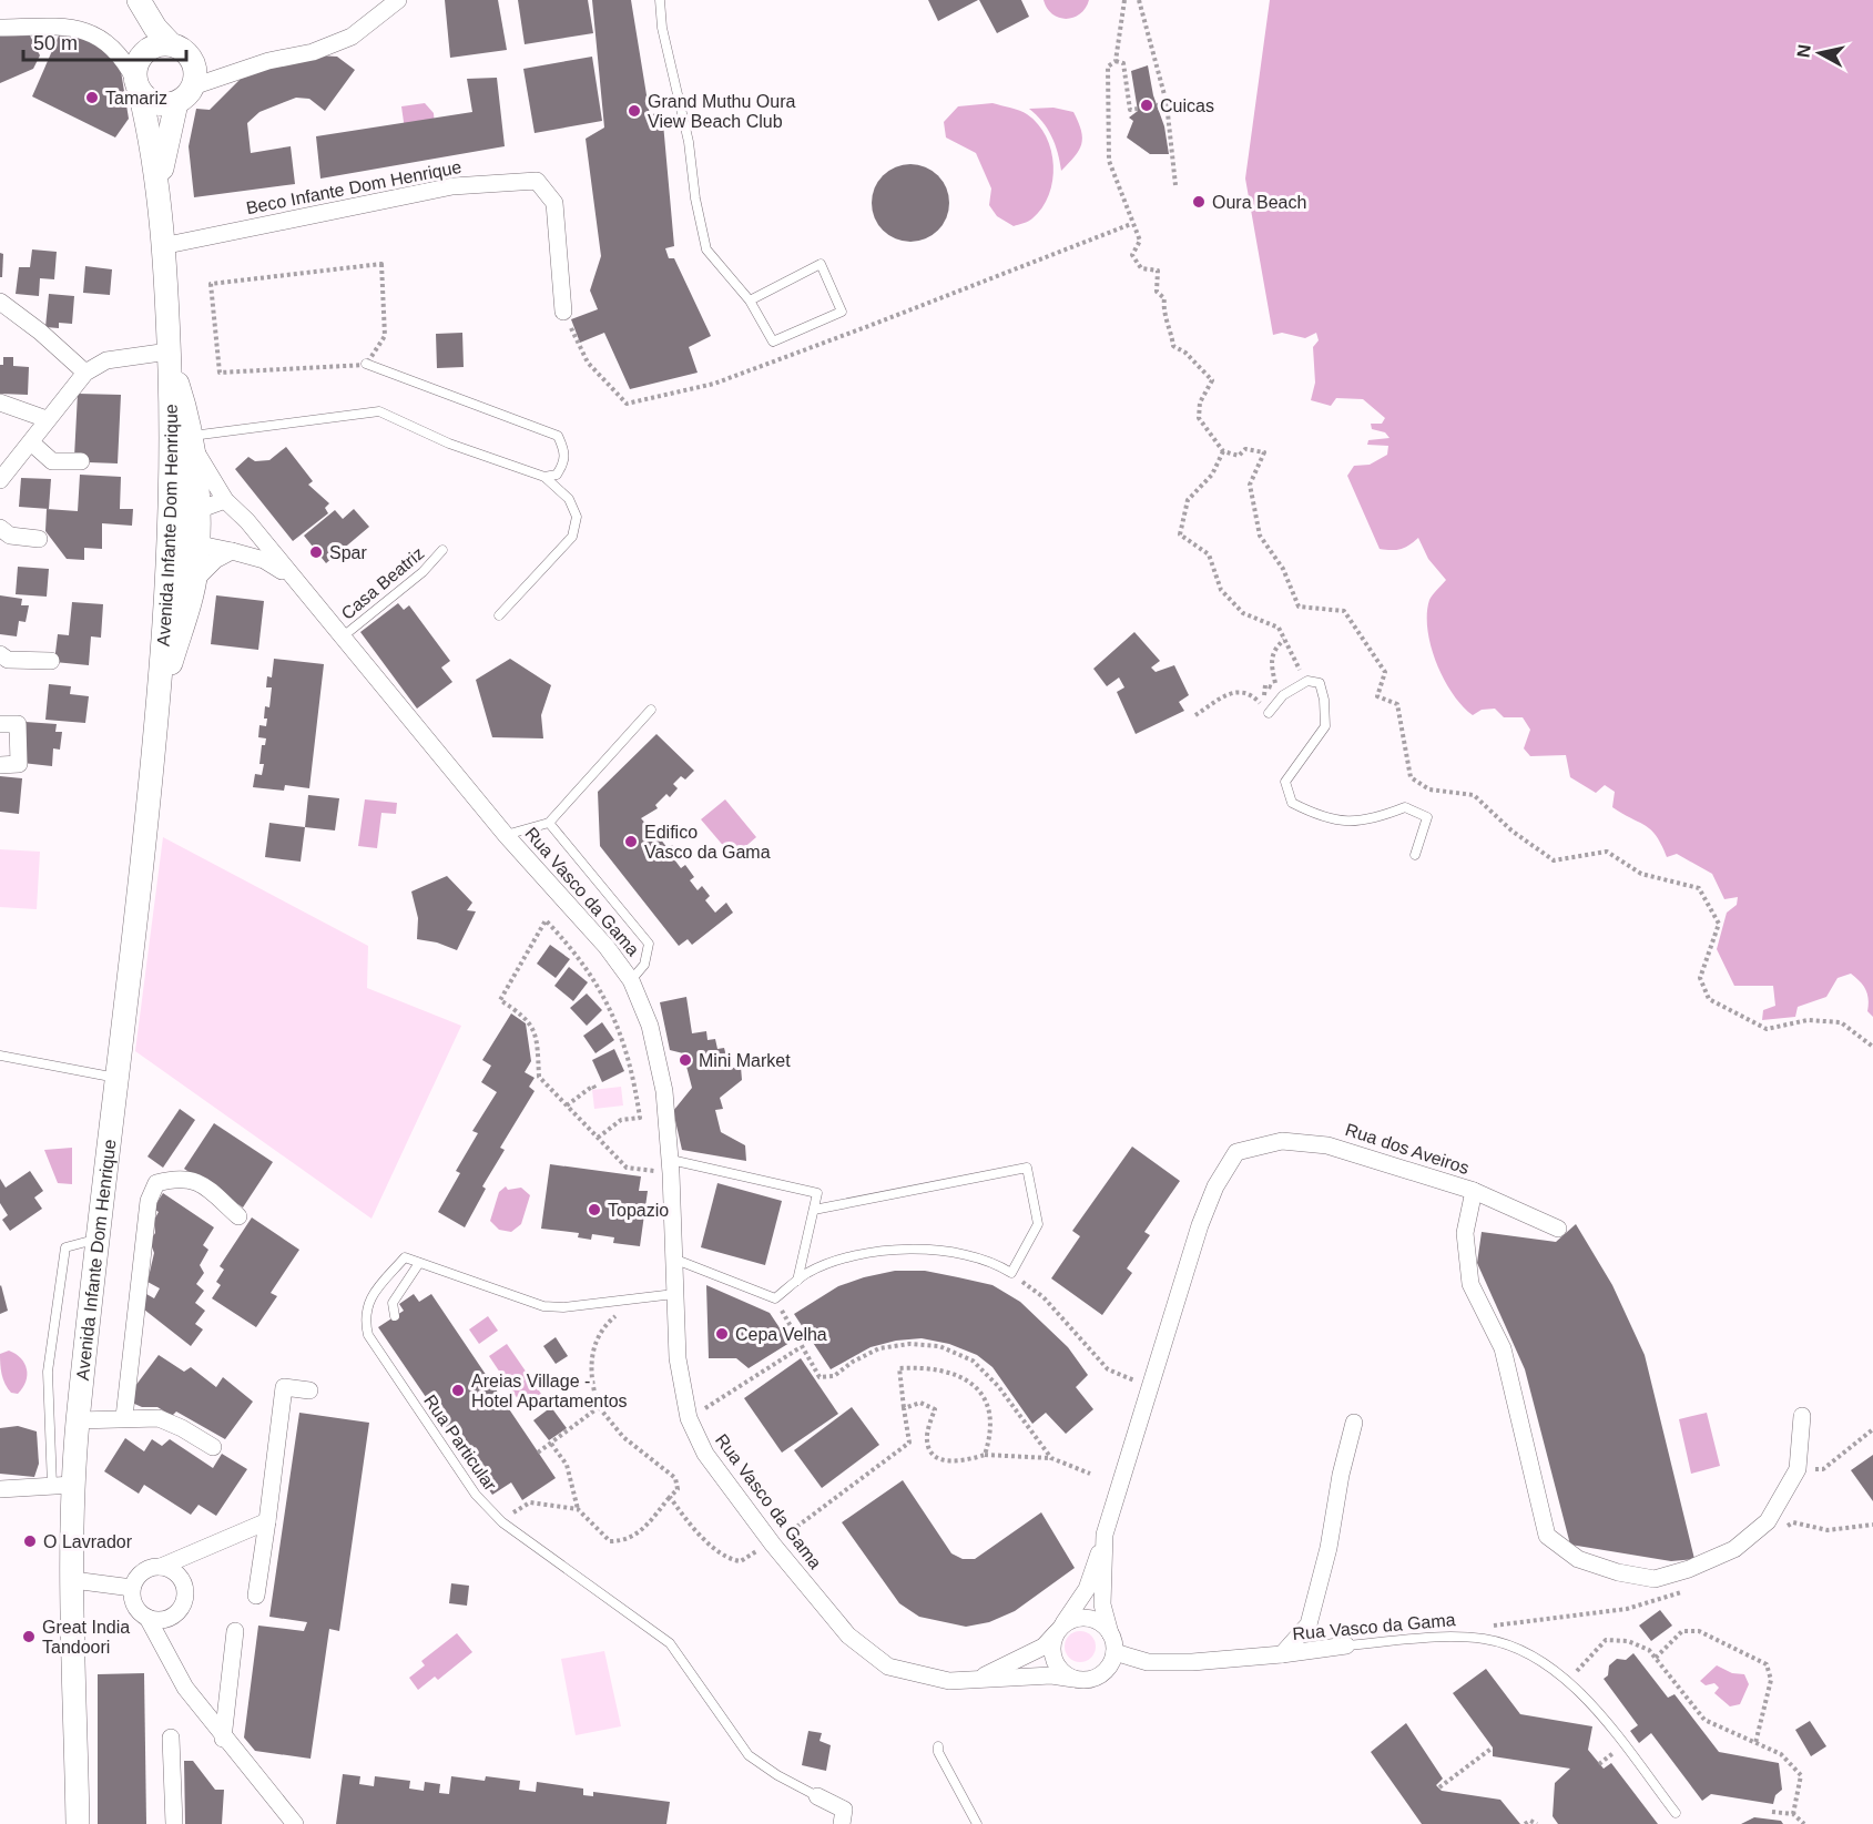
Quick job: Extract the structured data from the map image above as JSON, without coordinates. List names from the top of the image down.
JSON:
{
  "streets": {
    "street": [
      "Beco Infante Dom Henrique",
      "Avenida Infante Dom Henrique",
      "Rua Vasco da Gama",
      "Rua dos Aveiros"
    ],
    "lane": ["Casa Beatriz", "Rua Particular"]
  },
  "crossings": [
    ["Beco Infante Dom Henrique", "Avenida Infante Dom Henrique"],
    ["Avenida Infante Dom Henrique", "Rua Vasco da Gama"],
    ["Casa Beatriz", "Rua Vasco da Gama"],
    ["Rua Vasco da Gama", "Rua dos Aveiros"]
  ],
  "places": [
    "Tamariz",
    "Cuicas",
    "Grand Muthu Oura View Beach Club",
    "Oura Beach",
    "Spar",
    "Edifico Vasco da Gama",
    "Mini Market",
    "Topazio",
    "Cepa Velha",
    "Areias Village - Hotel Apartamentos",
    "O Lavrador",
    "Great India Tandoori"
  ],
  "scale_bar": "50 m",
  "north": "left"
}
